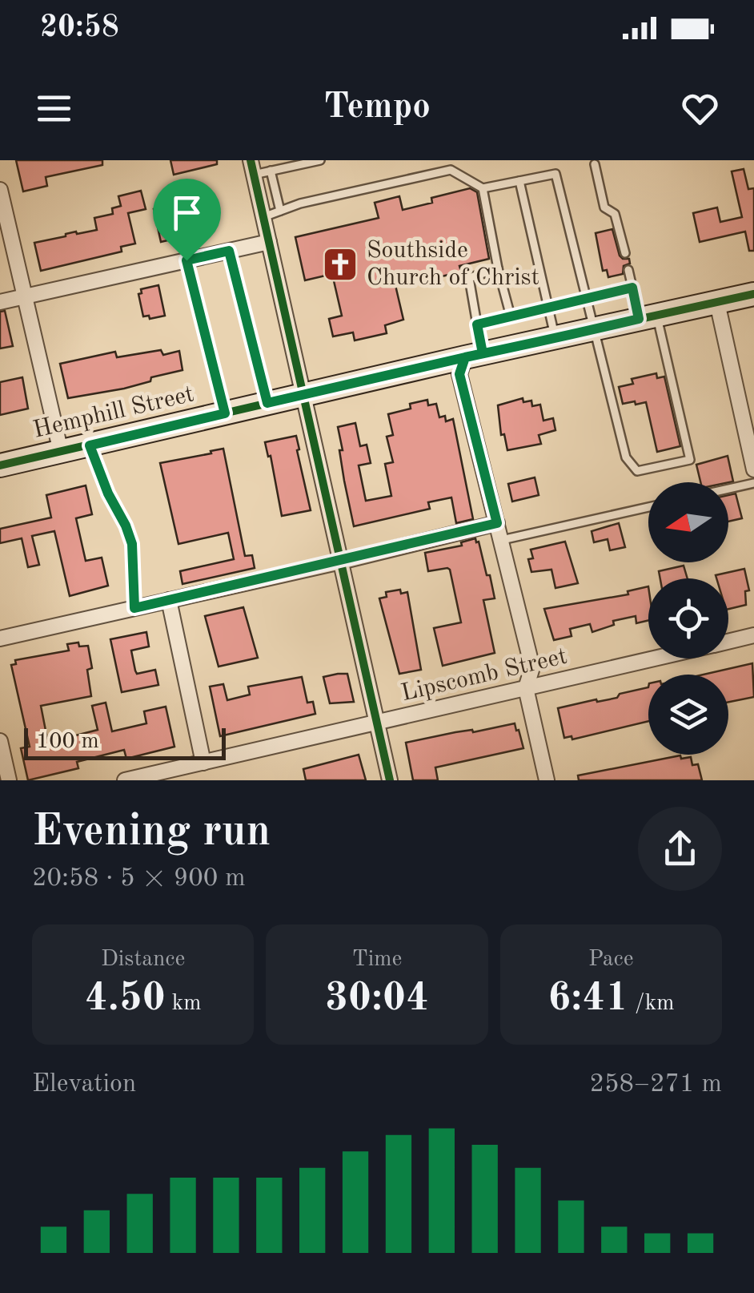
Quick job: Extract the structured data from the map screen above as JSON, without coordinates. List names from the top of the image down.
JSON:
{
  "streets": {
    "main road": ["Hemphill Street"],
    "street": ["Lipscomb Street"]
  },
  "places": {
    "church": ["Southside Church of Christ"]
  },
  "scale_bar": "100 m",
  "north": "left",
  "page": {
    "status": "20:58",
    "header": "Tempo",
    "scale": "100 m",
    "heading": ["Evening run", "20:58 · 5 × 900 m"],
    "stats": [
      ["Distance", "4.50 km"],
      ["Time", "30:04"],
      ["Pace", "6:41 /km"]
    ],
    "chart": ["Elevation", "258–271 m"]
  }
}
